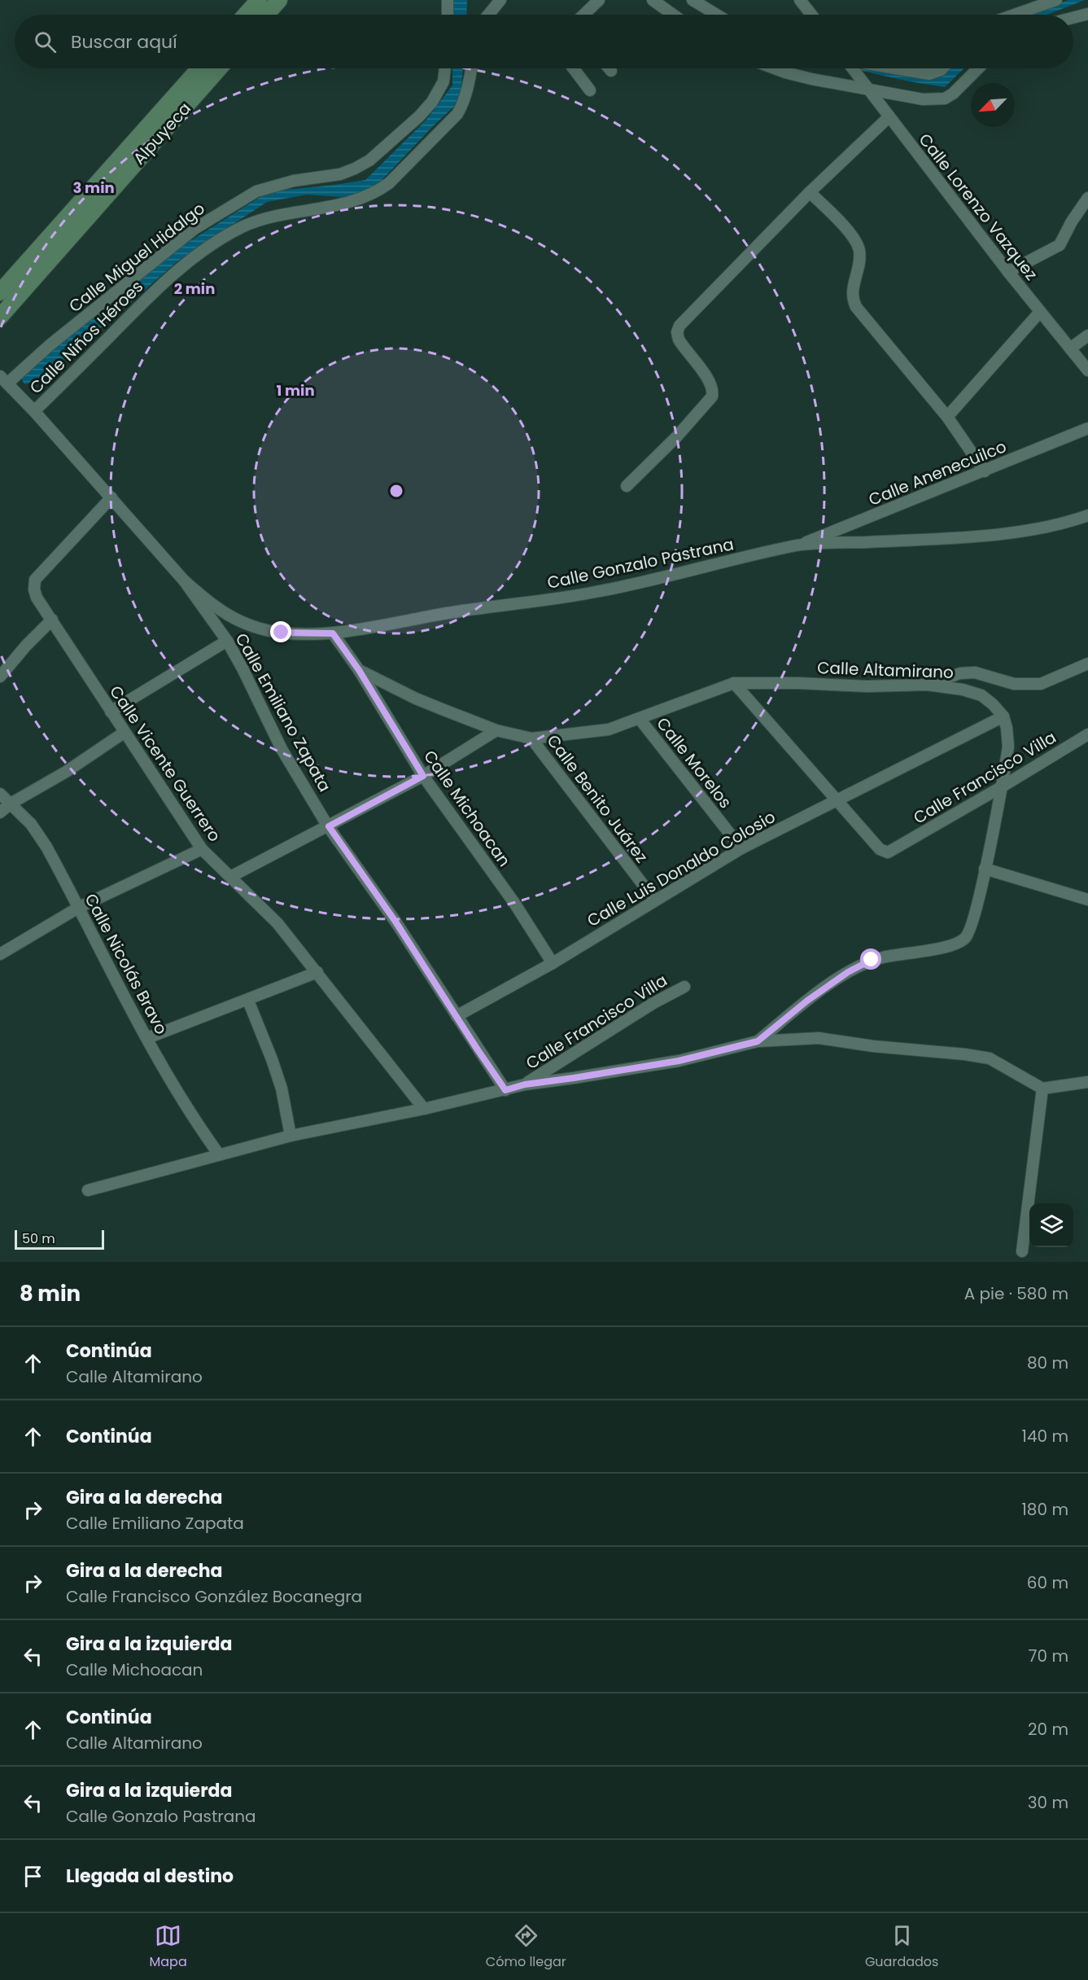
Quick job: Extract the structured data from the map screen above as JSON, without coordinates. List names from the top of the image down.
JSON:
{
  "streets": {
    "main road": ["Alpuyeca"],
    "street": [
      "Calle Lorenzo Vazquez",
      "Calle Miguel Hidalgo",
      "Calle Niños Héroes",
      "Calle Anenecuilco",
      "Calle Gonzalo Pastrana",
      "Calle Altamirano",
      "Calle Emiliano Zapata",
      "Calle Morelos",
      "Calle Vicente Guerrero",
      "Calle Francisco Villa",
      "Calle Benito Juárez",
      "Calle Michoacan",
      "Calle Luis Donaldo Colosio",
      "Calle Nicolás Bravo"
    ]
  },
  "crossings": [
    ["Calle Miguel Hidalgo", "Calle Emiliano Zapata"],
    ["Calle Niños Héroes", "Calle Emiliano Zapata"],
    ["Calle Anenecuilco", "Calle Gonzalo Pastrana"],
    ["Calle Gonzalo Pastrana", "Calle Altamirano"],
    ["Calle Gonzalo Pastrana", "Calle Emiliano Zapata"],
    ["Calle Altamirano", "Calle Morelos"],
    ["Calle Altamirano", "Calle Benito Juárez"],
    ["Calle Altamirano", "Calle Michoacan"],
    ["Calle Altamirano", "Calle Luis Donaldo Colosio"],
    ["Calle Emiliano Zapata", "Calle Vicente Guerrero"],
    ["Calle Emiliano Zapata", "Calle Luis Donaldo Colosio"],
    ["Calle Morelos", "Calle Luis Donaldo Colosio"],
    ["Calle Francisco Villa", "Calle Luis Donaldo Colosio"],
    ["Calle Benito Juárez", "Calle Luis Donaldo Colosio"],
    ["Calle Michoacan", "Calle Luis Donaldo Colosio"]
  ],
  "scale_bar": "50 m",
  "north": "bottom left",
  "page": {
    "search": "Buscar aquí",
    "scale": "50 m",
    "heading": ["8 min", "A pie · 580 m"],
    "list": [
      ["Continúa", "Calle Altamirano", "80 m"],
      ["Continúa", "140 m"],
      ["Gira a la derecha", "Calle Emiliano Zapata", "180 m"],
      ["Gira a la derecha", "Calle Francisco González Bocanegra", "60 m"],
      ["Gira a la izquierda", "Calle Michoacan", "70 m"],
      ["Continúa", "Calle Altamirano", "20 m"],
      ["Gira a la izquierda", "Calle Gonzalo Pastrana", "30 m"],
      "Llegada al destino"
    ],
    "nav": ["Mapa", "Cómo llegar", "Guardados"]
  },
  "rings": ["3 min", "2 min", "1 min"]
}
